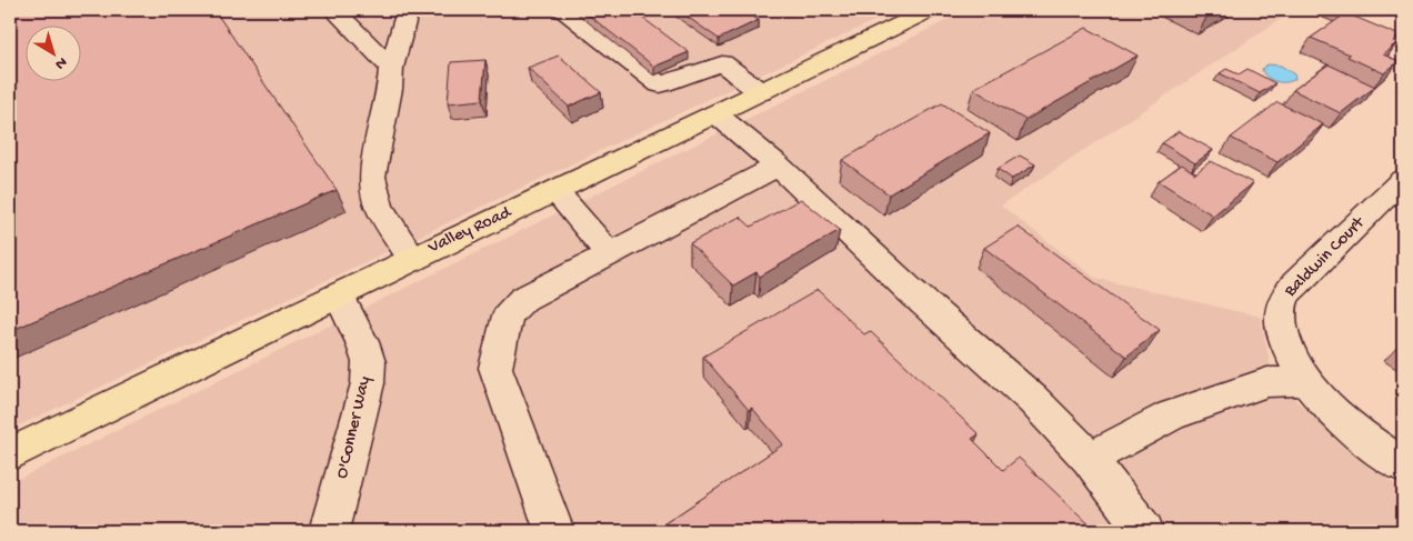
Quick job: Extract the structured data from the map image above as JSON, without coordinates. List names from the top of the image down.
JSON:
{
  "streets": {
    "main road": ["Valley Road"],
    "street": ["Baldwin Court", "O'Conner Way"]
  },
  "crossings": [
    ["Valley Road", "O'Conner Way"]
  ],
  "north": "bottom right"
}
